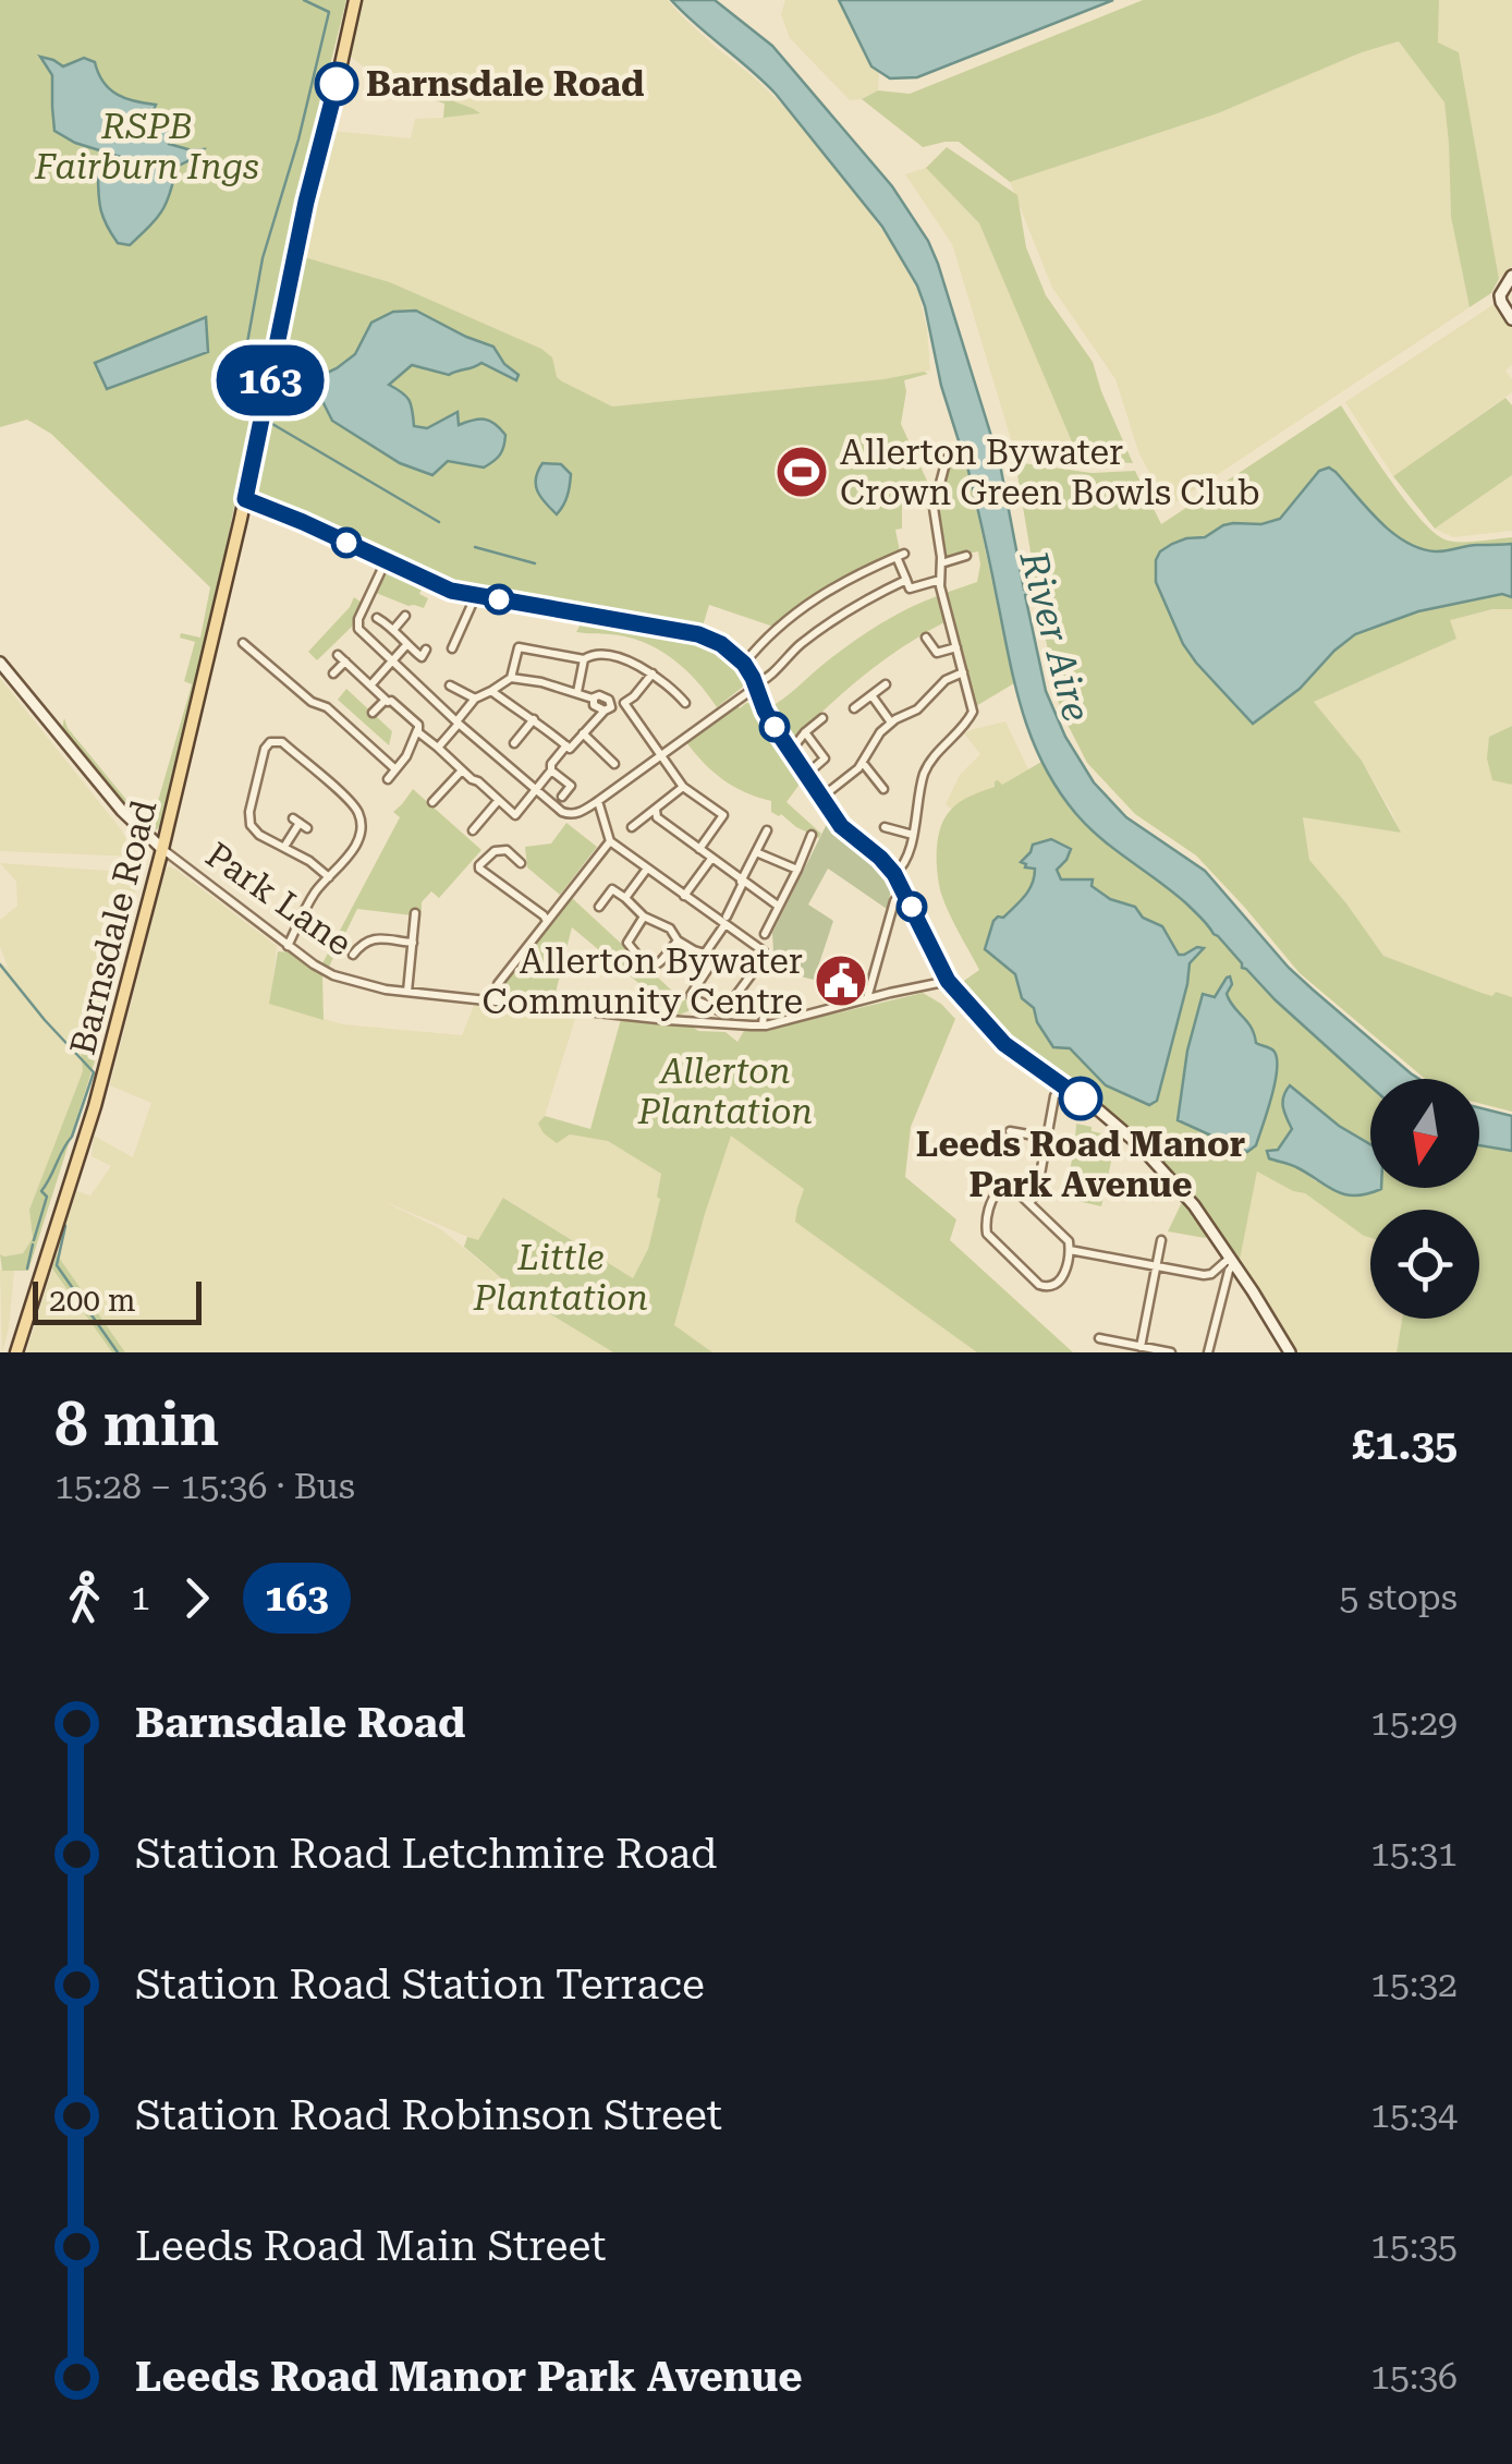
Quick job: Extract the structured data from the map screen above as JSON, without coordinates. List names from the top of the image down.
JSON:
{
  "streets": {
    "main road": ["Barnsdale Road"],
    "street": ["Park Lane"]
  },
  "crossings": [
    ["Park Lane", "Barnsdale Road"]
  ],
  "water": ["River Aire"],
  "parks": ["RSPB Fairburn Ings", "Allerton Plantation", "Little Plantation"],
  "places": {
    "other": ["Barnsdale Road", "Leeds Road Manor Park Avenue"],
    "sports": ["Allerton Bywater Crown Green Bowls Club"],
    "public building": ["Allerton Bywater Community Centre"]
  },
  "lines": ["bus line 163"],
  "scale_bar": "200 m",
  "north": "bottom",
  "page": {
    "on_map": "163",
    "scale": "200 m",
    "heading": ["8 min", "15:28 – 15:36 · Bus", "£1.35"],
    "legs": ["1", "163", "5 stops"],
    "list": [
      {
        "name": "Barnsdale Road",
        "value": "15:29"
      },
      {
        "name": "Station Road Letchmire Road",
        "value": "15:31"
      },
      {
        "name": "Station Road Station Terrace",
        "value": "15:32"
      },
      {
        "name": "Station Road Robinson Street",
        "value": "15:34"
      },
      {
        "name": "Leeds Road Main Street",
        "value": "15:35"
      },
      {
        "name": "Leeds Road Manor Park Avenue",
        "value": "15:36"
      }
    ]
  }
}
